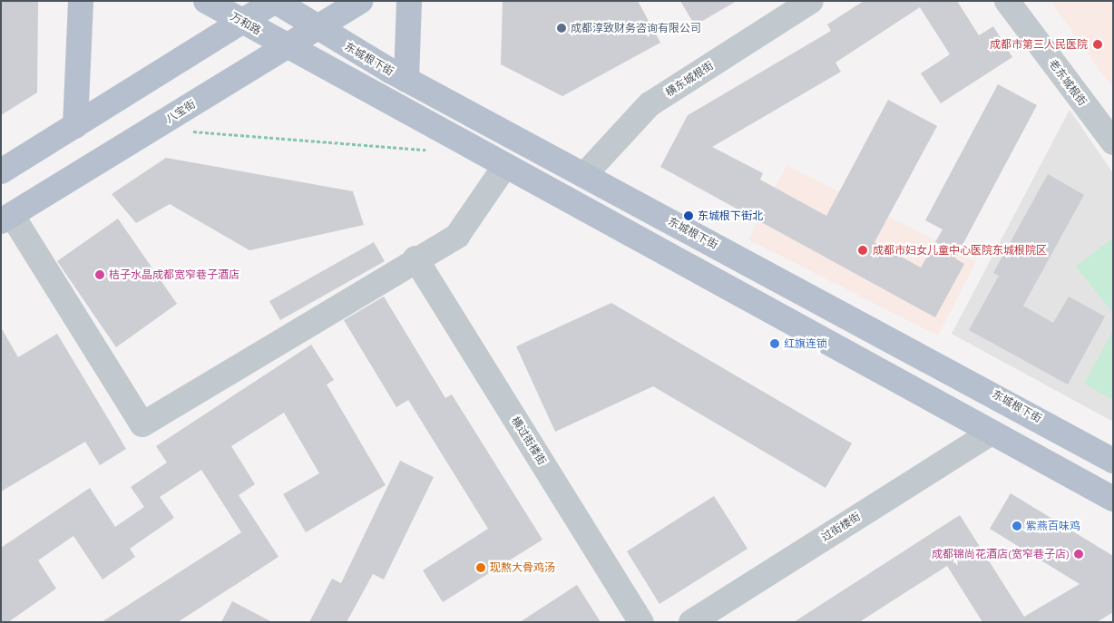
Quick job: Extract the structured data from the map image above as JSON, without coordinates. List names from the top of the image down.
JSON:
{
  "streets": {
    "main road": ["万和路", "东城根下街", "八宝街"],
    "street": [
      "横东城根街",
      "老东城根街",
      "横过街楼街",
      "过街楼街"
    ]
  },
  "crossings": [
    ["万和路", "八宝街"],
    ["东城根下街", "横东城根街"],
    ["东城根下街", "八宝街"]
  ],
  "places": [
    "成都淳致财务咨询有限公司",
    "成都市第三人民医院",
    "东城根下街北",
    "成都市妇女儿童中心医院东城根院区",
    "桔子水晶成都宽窄巷子酒店",
    "红旗连锁",
    "紫燕百味鸡",
    "成都锦尚花酒店(宽窄巷子店)",
    "现熬大骨鸡汤"
  ]
}
